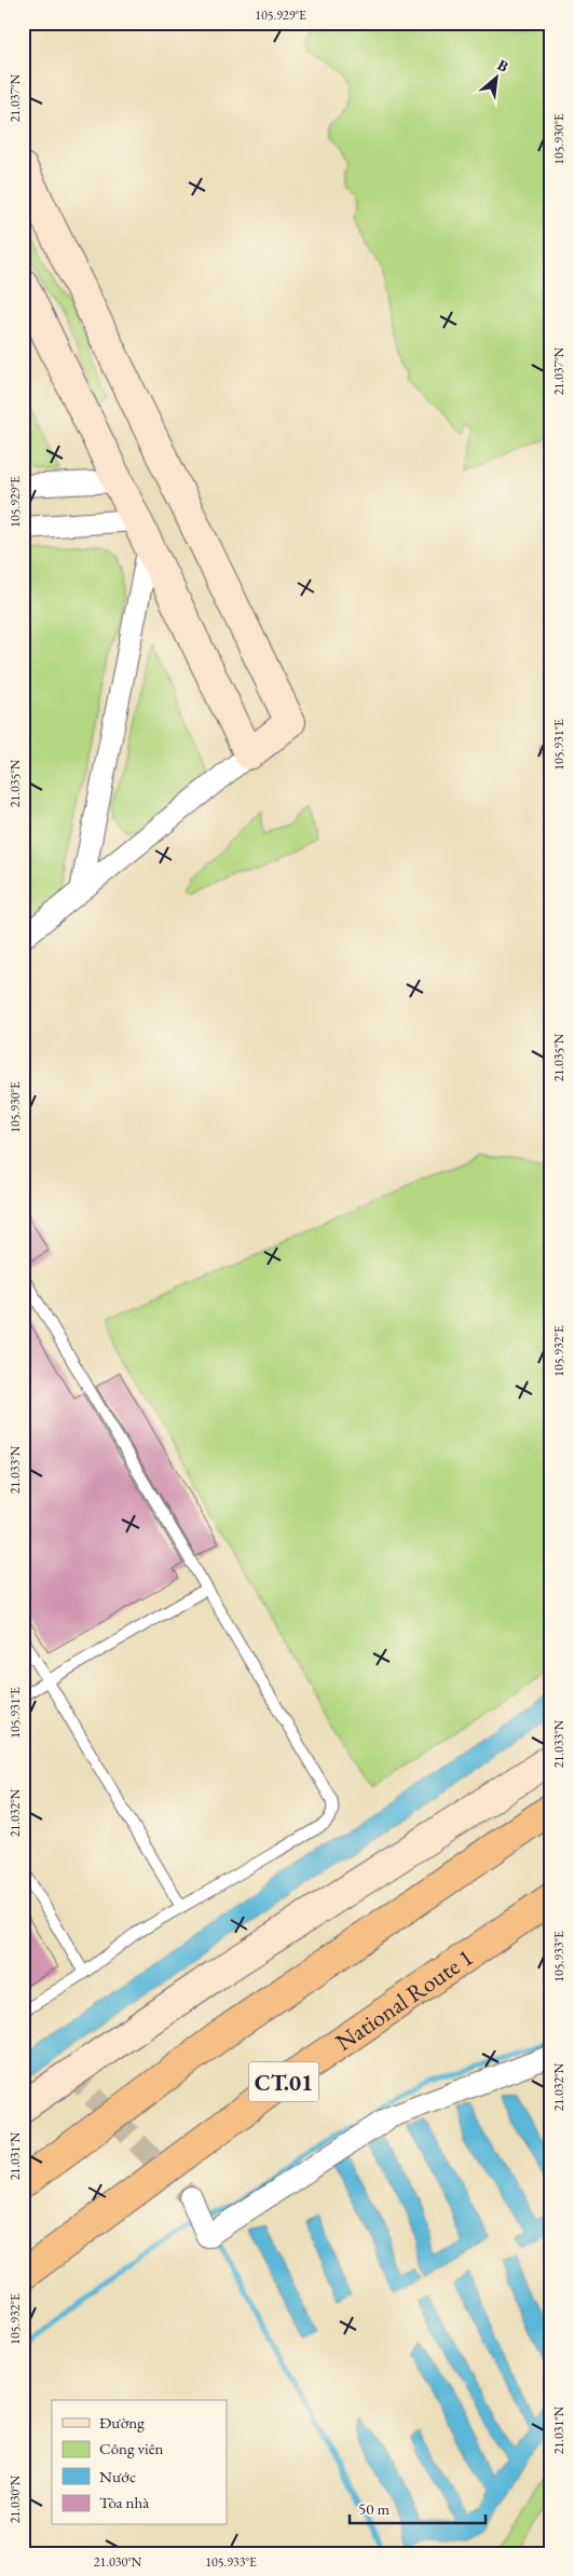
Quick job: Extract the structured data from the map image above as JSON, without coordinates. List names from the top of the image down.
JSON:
{
  "streets": {
    "highway": ["National Route 1", "CT.01"]
  },
  "legend": [
    "Đường",
    "Công viên",
    "Nước",
    "Tòa nhà"
  ],
  "scale_bar": "50 m",
  "north": "top right",
  "coordinates": [
    "105.929°E",
    "21.037°N",
    "105.930°E",
    "105.931°E",
    "21.035°N",
    "105.932°E",
    "21.033°N",
    "21.032°N",
    "105.933°E",
    "21.031°N",
    "21.030°N"
  ]
}
